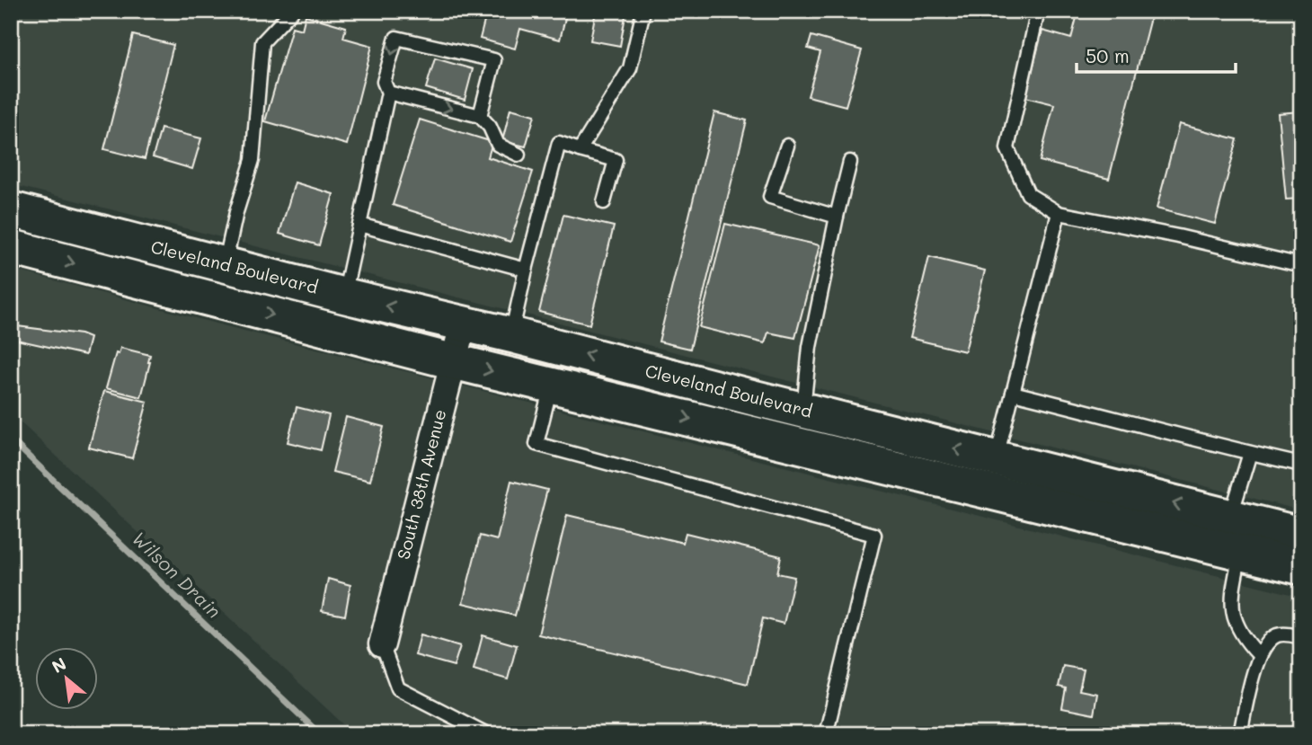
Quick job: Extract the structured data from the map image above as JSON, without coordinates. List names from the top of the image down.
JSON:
{
  "streets": {
    "main road": ["Cleveland Boulevard"],
    "street": ["South 38th Avenue"]
  },
  "crossings": [
    ["Cleveland Boulevard", "South 38th Avenue"]
  ],
  "water": ["Wilson Drain"],
  "scale_bar": "50 m",
  "north": "top left"
}
